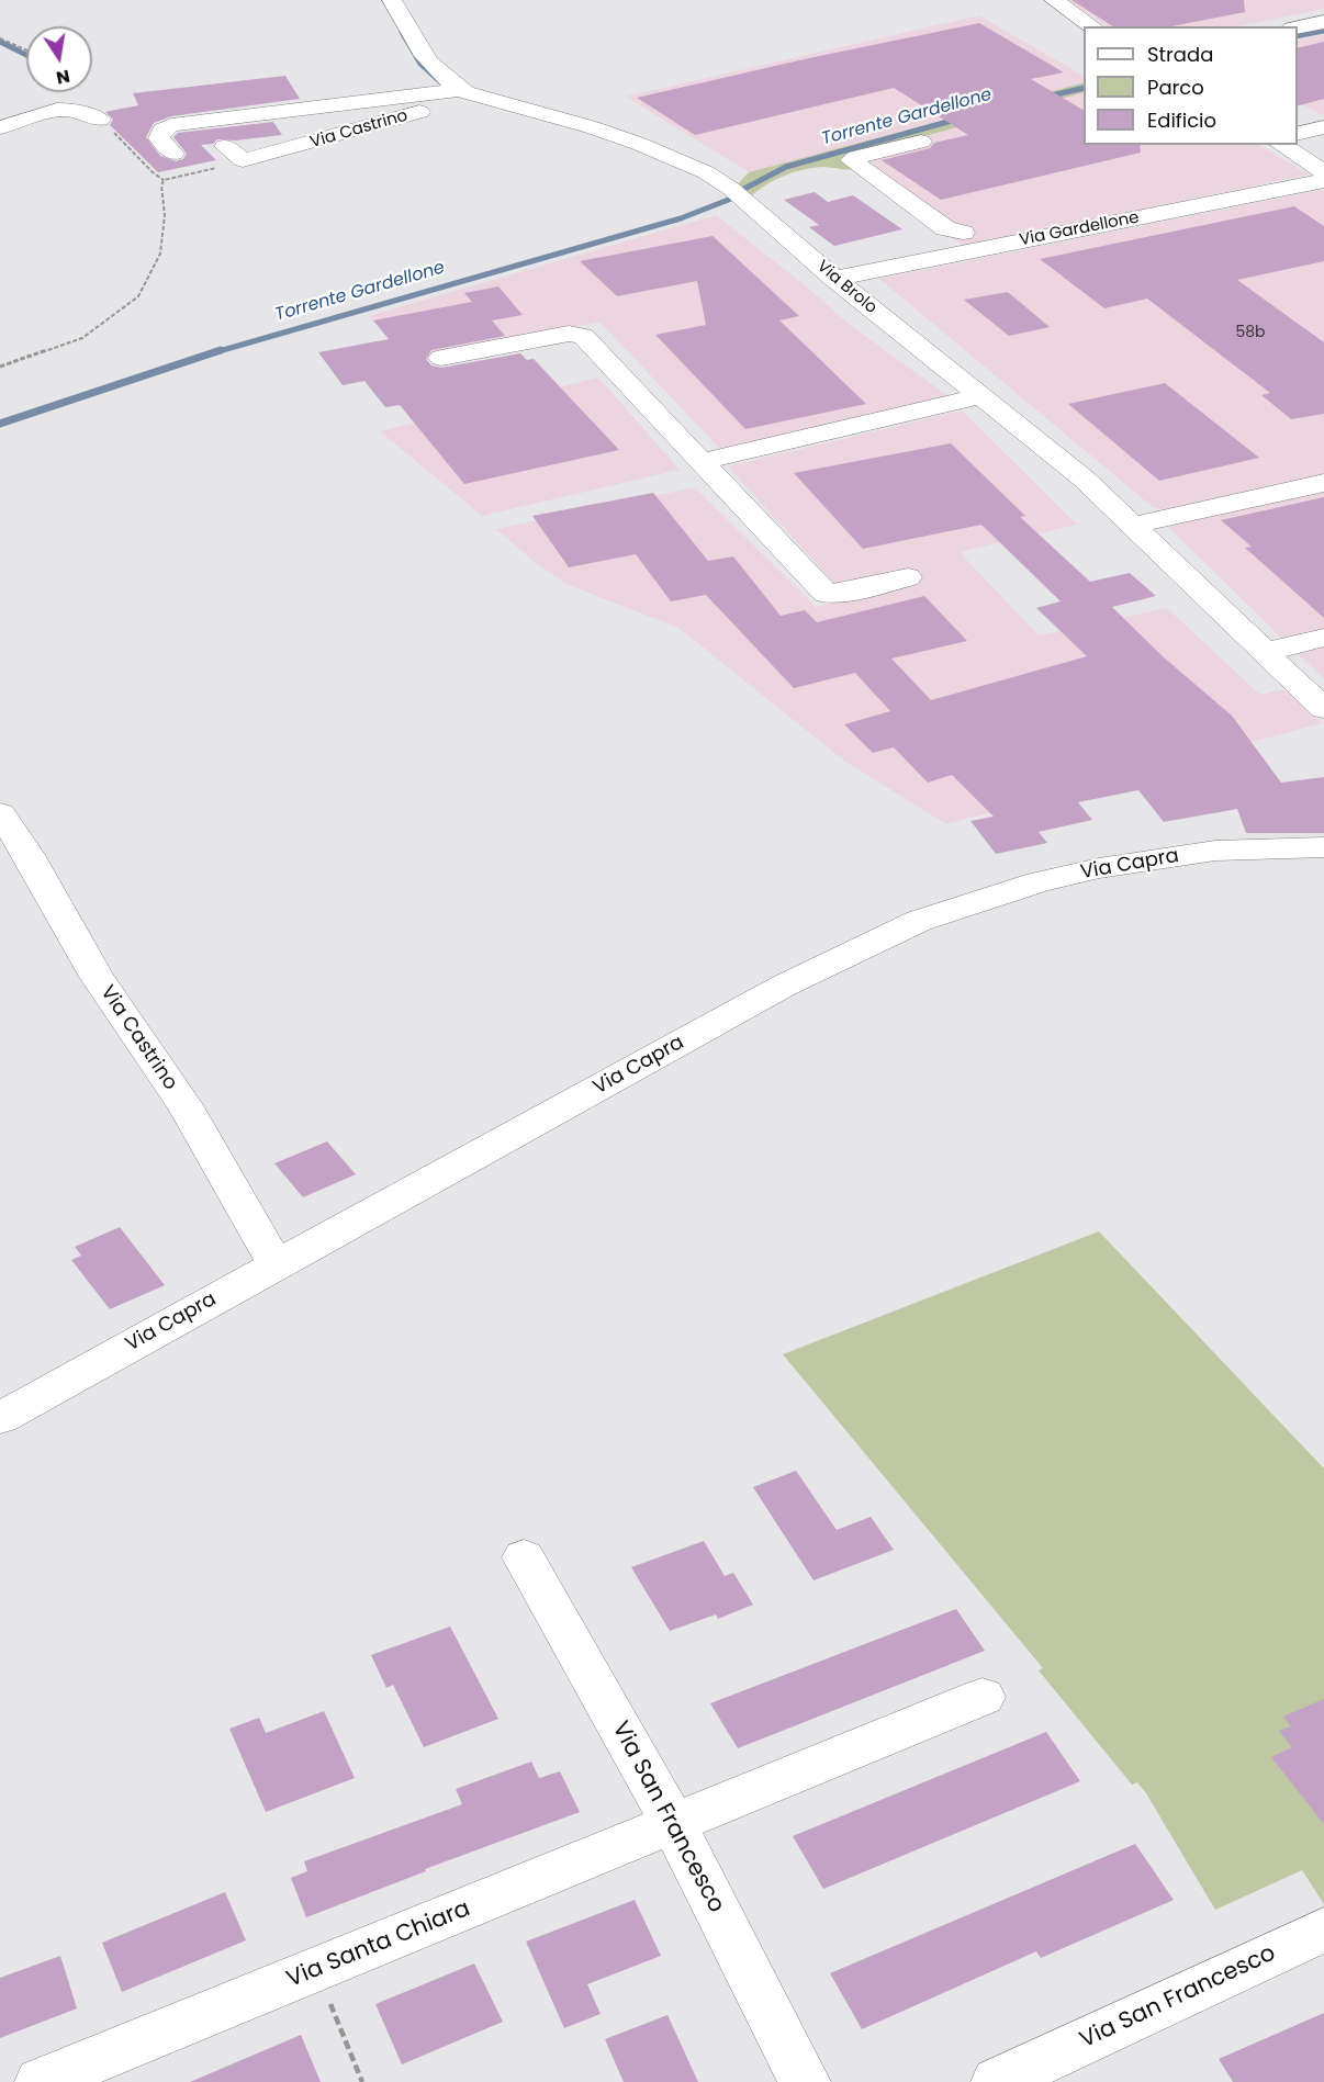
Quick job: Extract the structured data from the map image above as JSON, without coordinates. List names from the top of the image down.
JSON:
{
  "streets": {
    "street": [
      "Via Castrino",
      "Via Gardellone",
      "Via Brolo",
      "Via Capra",
      "Via San Francesco",
      "Via Santa Chiara"
    ]
  },
  "crossings": [
    ["Via Castrino", "Via Brolo"],
    ["Via Castrino", "Via Capra"],
    ["Via Gardellone", "Via Brolo"],
    ["Via San Francesco", "Via Santa Chiara"]
  ],
  "water": ["Torrente Gardellone"],
  "house_numbers": ["58b"],
  "legend": ["Strada", "Parco", "Edificio"],
  "north": "bottom"
}
